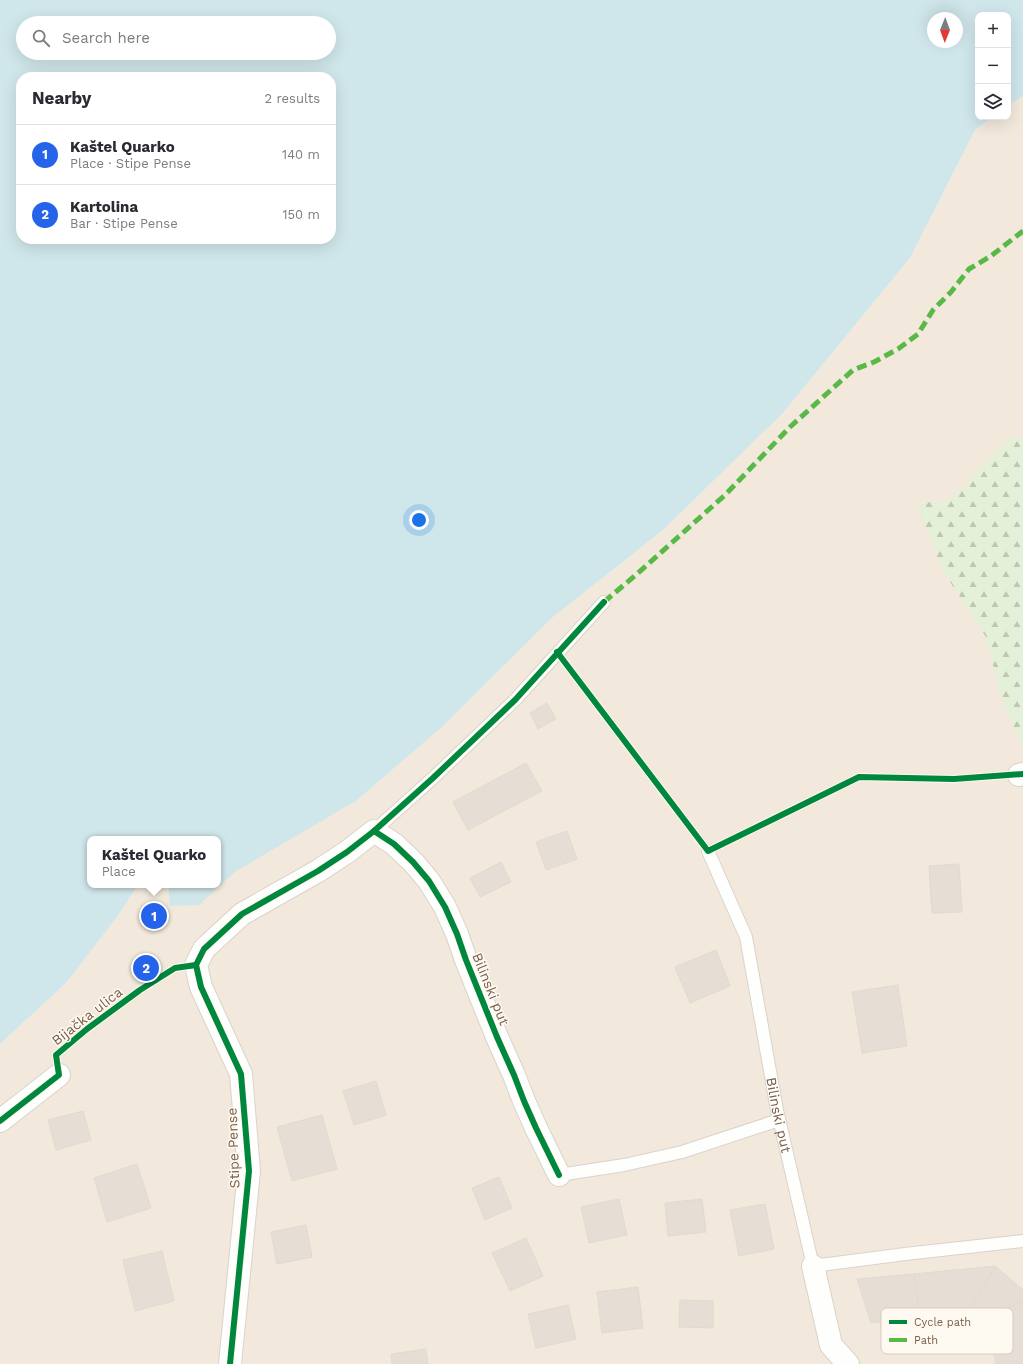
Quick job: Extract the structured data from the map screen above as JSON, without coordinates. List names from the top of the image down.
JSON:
{
  "streets": {
    "street": ["Bilinski put", "Stipe Pense"],
    "cycle path": ["Bijačka ulica"]
  },
  "crossings": [
    ["Bijačka ulica", "Stipe Pense"]
  ],
  "legend": ["Cycle path", "Path"],
  "north": "bottom",
  "page": {
    "map_buttons": ["+", "−"],
    "search": "Search here",
    "heading": ["Nearby", "2 results"],
    "list": [
      {
        "mark": "1",
        "name": "Kaštel Quarko",
        "note": "Place · Stipe Pense",
        "value": "140 m"
      },
      {
        "mark": "2",
        "name": "Kartolina",
        "note": "Bar · Stipe Pense",
        "value": "150 m"
      }
    ],
    "popup": ["Kaštel Quarko", "Place"],
    "pins": ["1", "2"]
  }
}
